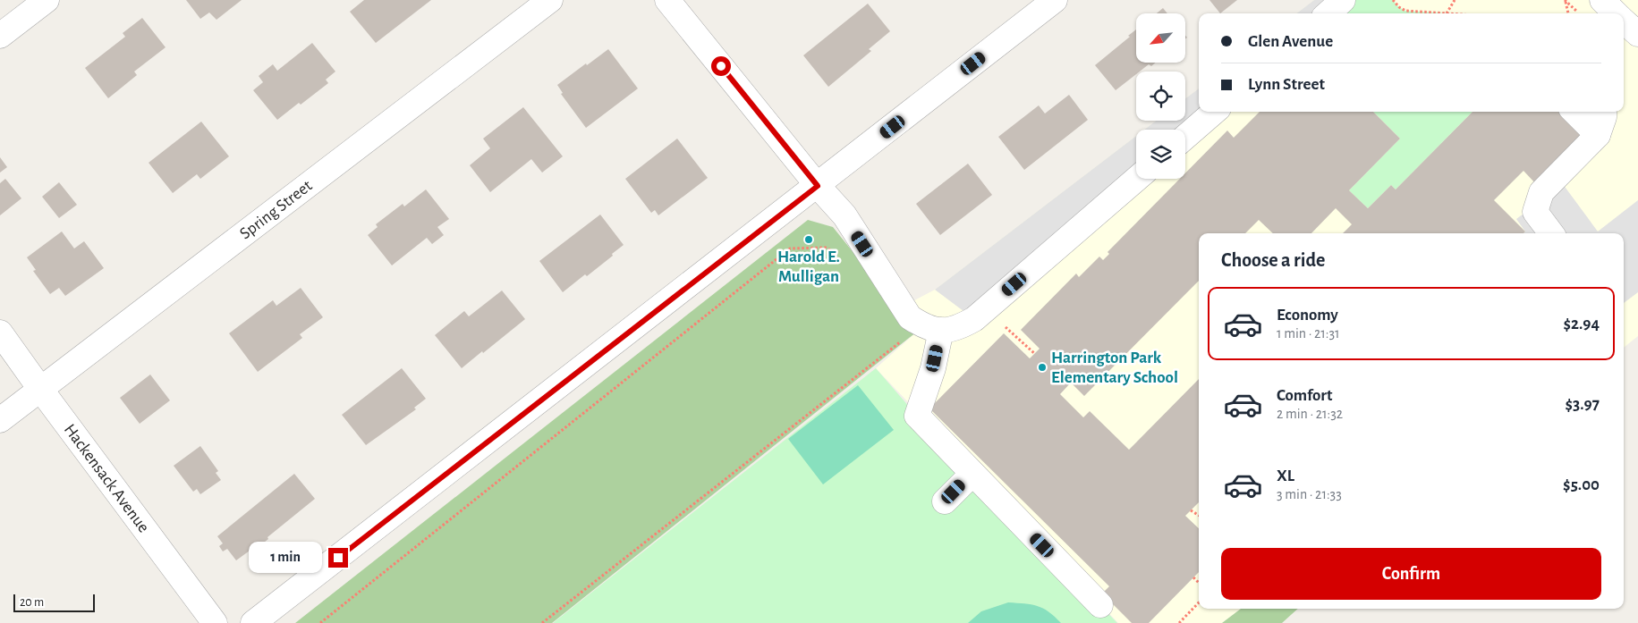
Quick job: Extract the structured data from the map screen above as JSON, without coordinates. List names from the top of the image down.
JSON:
{
  "streets": {
    "street": ["Spring Street", "Hackensack Avenue"]
  },
  "crossings": [
    ["Spring Street", "Hackensack Avenue"]
  ],
  "places": ["Harold E. Mulligan", "Harrington Park Elementary School"],
  "scale_bar": "20 m",
  "north": "bottom left",
  "page": {
    "banner": ["Glen Avenue", "Lynn Street"],
    "heading": "Choose a ride",
    "list": [
      {
        "name": "Economy",
        "note": "1 min · 21:31",
        "value": "$2.94"
      },
      {
        "name": "Comfort",
        "note": "2 min · 21:32",
        "value": "$3.97"
      },
      {
        "name": "XL",
        "note": "3 min · 21:33",
        "value": "$5.00"
      }
    ],
    "buttons": "Confirm",
    "bubble": "1 min",
    "scale": "20 m"
  }
}
